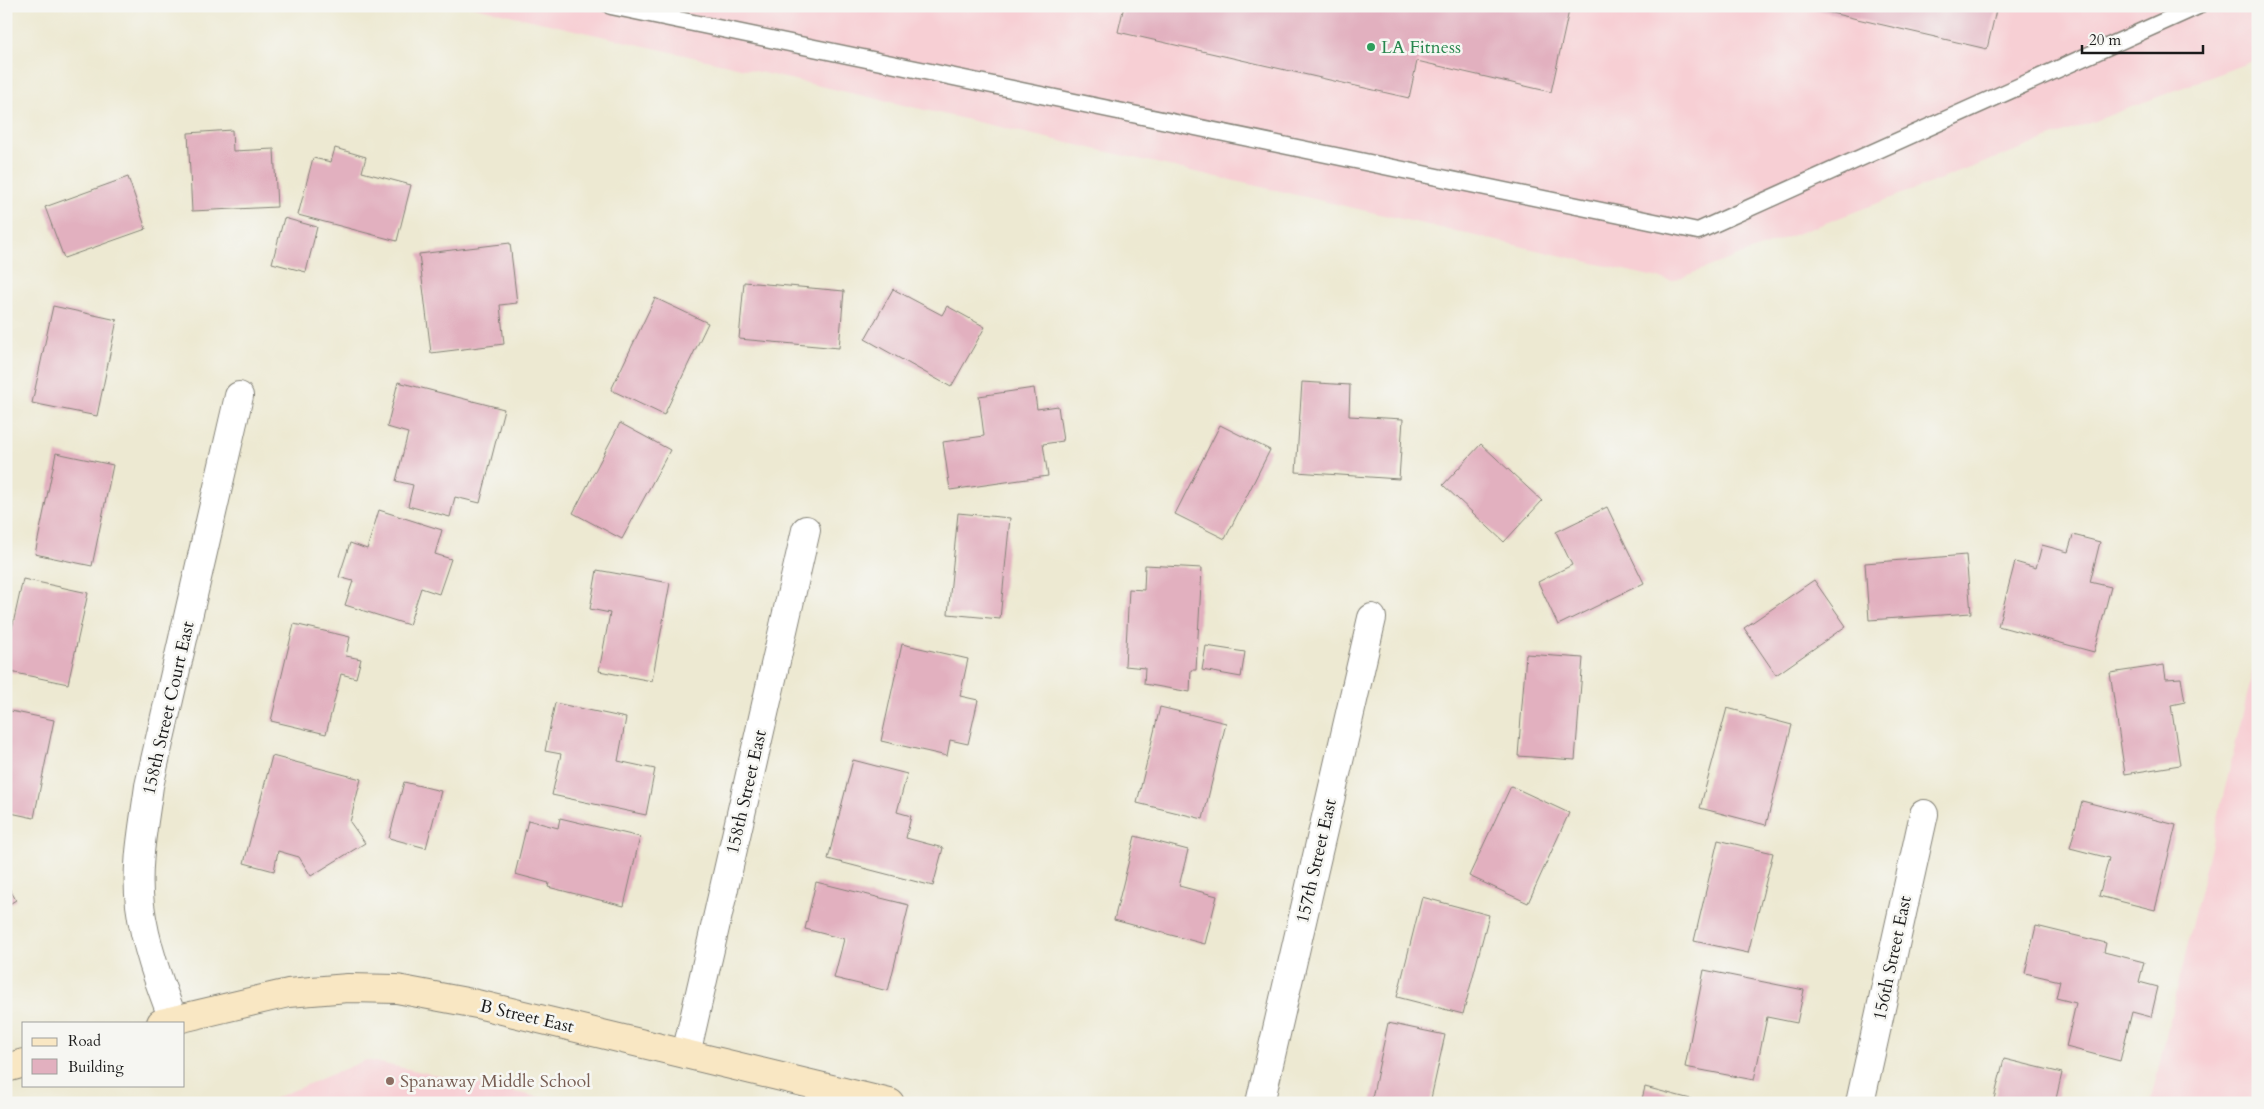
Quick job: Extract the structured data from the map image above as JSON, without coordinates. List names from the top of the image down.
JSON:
{
  "streets": {
    "street": [
      "158th Street Court East",
      "158th Street East",
      "157th Street East",
      "156th Street East",
      "B Street East"
    ]
  },
  "crossings": [
    ["158th Street Court East", "B Street East"],
    ["158th Street East", "B Street East"]
  ],
  "places": ["LA Fitness", "Spanaway Middle School"],
  "legend": ["Road", "Building"],
  "scale_bar": "20 m"
}
